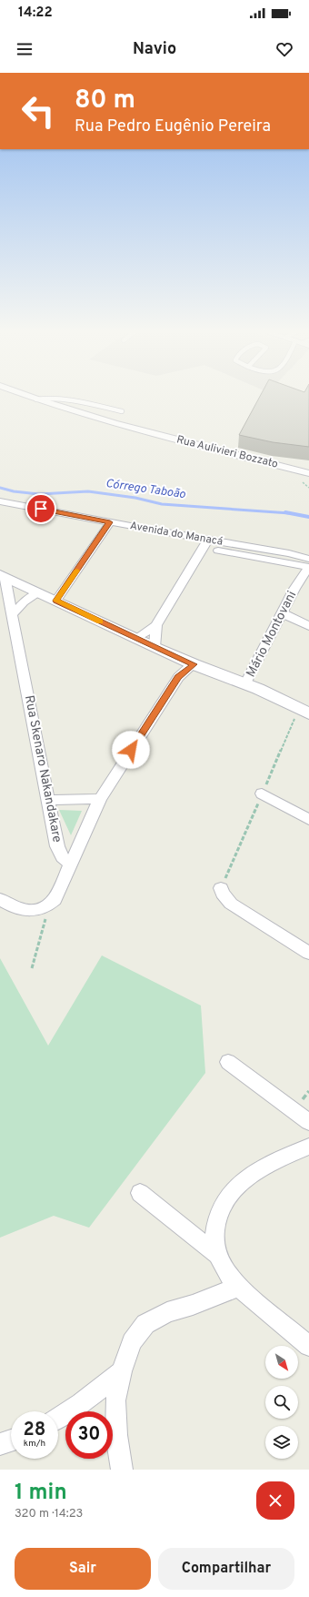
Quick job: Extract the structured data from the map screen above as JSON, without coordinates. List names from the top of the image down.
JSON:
{
  "streets": {
    "street": [
      "Rua Aulivieri Bozzato",
      "Avenida do Manacá",
      "Mário Montovani",
      "Rua Skenaro Nakandakare"
    ]
  },
  "crossings": [
    ["Avenida do Manacá", "Mário Montovani"]
  ],
  "water": ["Córrego Taboão"],
  "north": "bottom right",
  "page": {
    "status": "14:22",
    "header": "Navio",
    "turn": ["80 m", "Rua Pedro Eugênio Pereira"],
    "speed": "28 km/h",
    "limit": "30",
    "heading": ["1 min", "320 m · 14:23"],
    "buttons": ["Sair", "Compartilhar"]
  }
}
